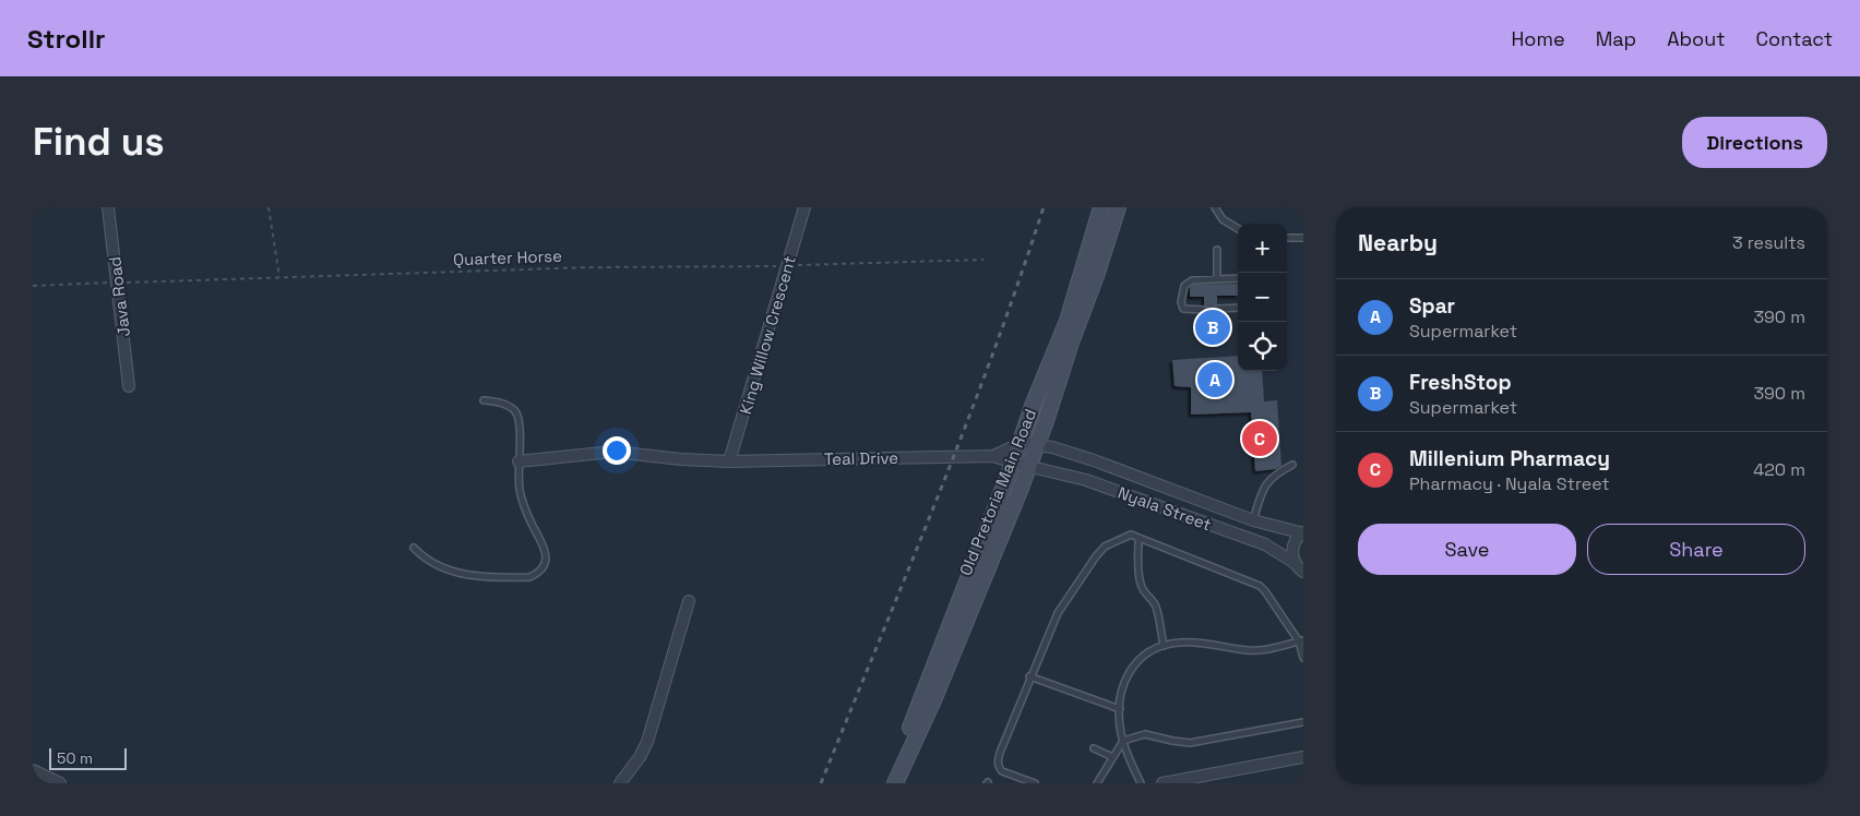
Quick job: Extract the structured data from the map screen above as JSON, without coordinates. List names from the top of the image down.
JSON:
{
  "streets": {
    "main road": ["Old Pretoria Main Road"],
    "street": [
      "Java Road",
      "King Willow Crescent",
      "Teal Drive",
      "Nyala Street"
    ],
    "path": ["Quarter Horse"]
  },
  "crossings": [
    ["Quarter Horse", "Java Road"],
    ["Quarter Horse", "King Willow Crescent"],
    ["King Willow Crescent", "Teal Drive"],
    ["Teal Drive", "Old Pretoria Main Road"],
    ["Teal Drive", "Nyala Street"],
    ["Old Pretoria Main Road", "Nyala Street"]
  ],
  "scale_bar": "50 m",
  "page": {
    "header": "Strollr",
    "nav": [
      "Home",
      "Map",
      "About",
      "Contact"
    ],
    "buttons": [
      "Directions",
      ["Save", "Share"]
    ],
    "title": "Find us",
    "heading": ["Nearby", "3 results"],
    "map_buttons": ["+", "−"],
    "list": [
      {
        "mark": "A",
        "name": "Spar",
        "note": "Supermarket",
        "value": "390 m"
      },
      {
        "mark": "B",
        "name": "FreshStop",
        "note": "Supermarket",
        "value": "390 m"
      },
      {
        "mark": "C",
        "name": "Millenium Pharmacy",
        "note": "Pharmacy · Nyala Street",
        "value": "420 m"
      }
    ],
    "pins": ["B", "A", "C"],
    "scale": "50 m"
  }
}
